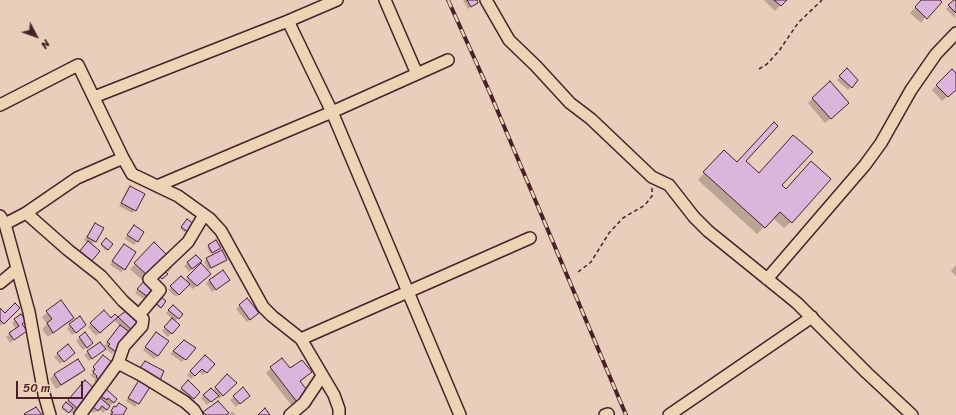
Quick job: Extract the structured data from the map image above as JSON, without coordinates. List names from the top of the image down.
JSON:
{
  "scale_bar": "50 m",
  "north": "bottom right"
}
